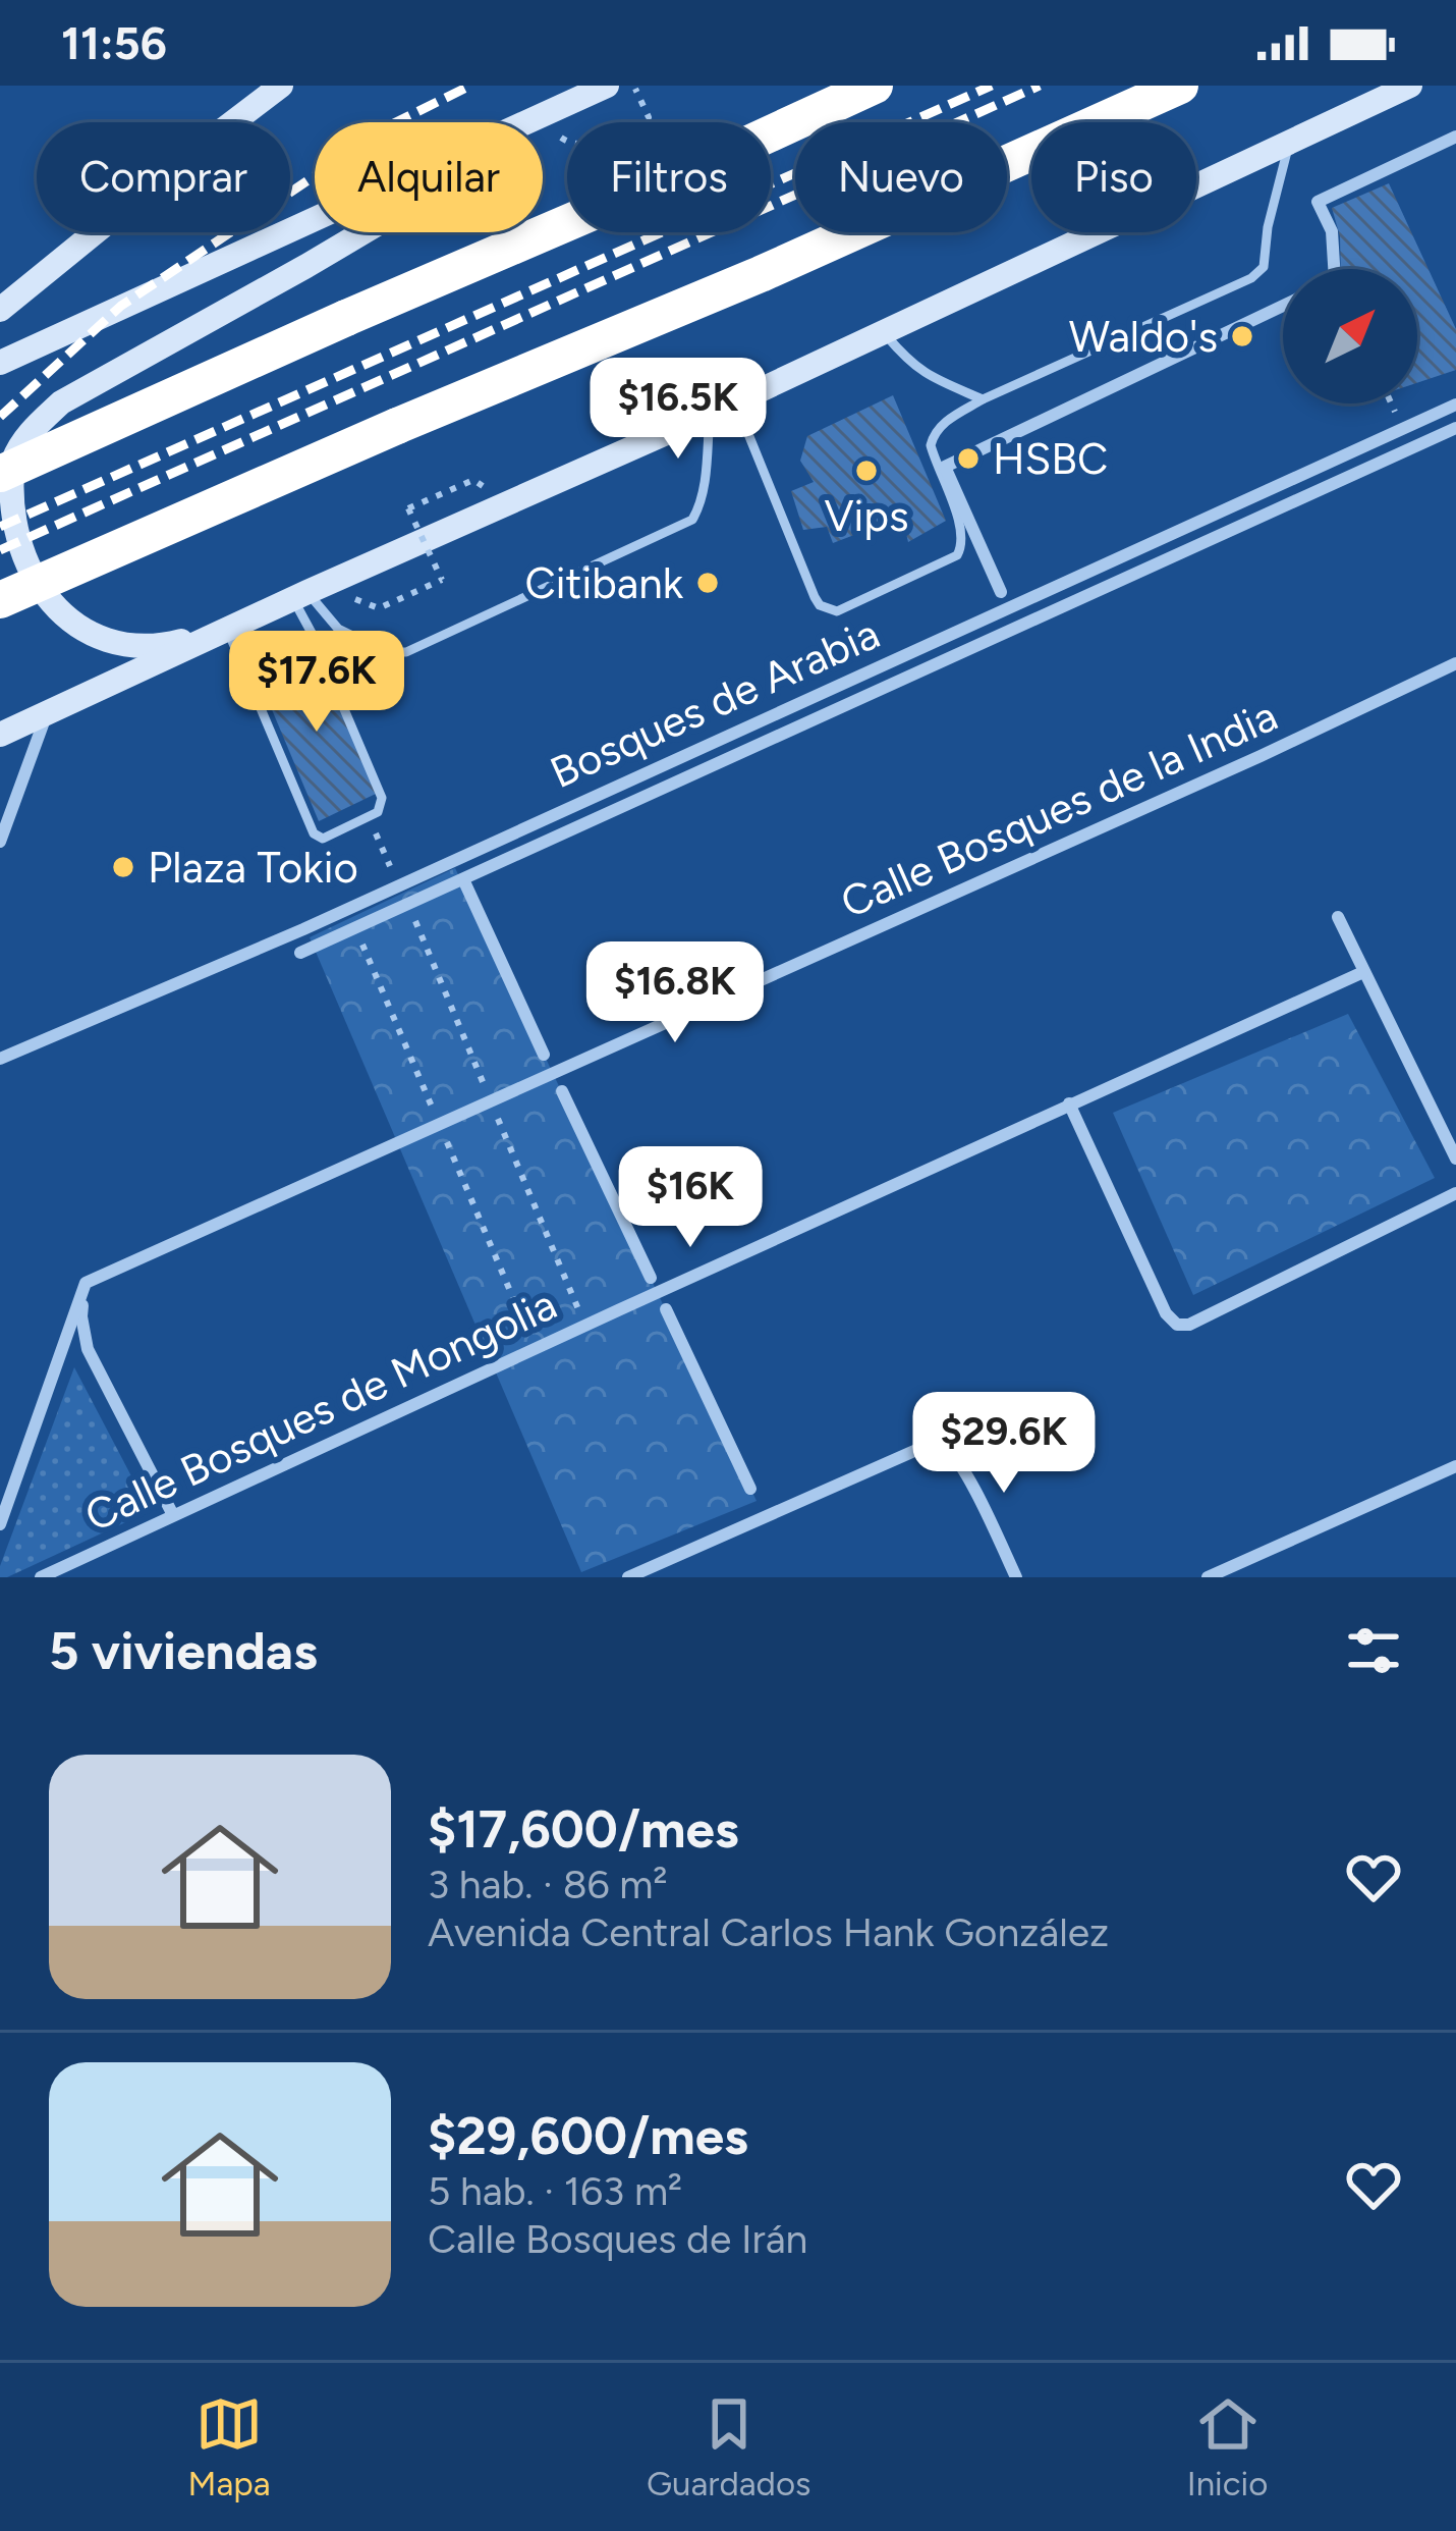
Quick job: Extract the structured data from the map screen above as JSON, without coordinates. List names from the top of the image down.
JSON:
{
  "streets": {
    "street": ["Bosques de Arabia", "Calle Bosques de la India", "Calle Bosques de Mongolia"]
  },
  "places": [
    "Waldo's",
    "HSBC",
    "Vips",
    "Citibank",
    "Plaza Tokio"
  ],
  "north": "top right",
  "page": {
    "status": "11:56",
    "chip": [
      "Comprar",
      "Alquilar",
      "Filtros",
      "Nuevo",
      "Piso"
    ],
    "price": [
      "$16.5K",
      "$17.6K",
      "$16.8K",
      "$16K",
      "$29.6K"
    ],
    "heading": "5 viviendas",
    "list": [
      {
        "name": "$17,600/mes",
        "note": "3 hab. · 86 m² · Avenida Central Carlos Hank González"
      },
      {
        "name": "$29,600/mes",
        "note": "5 hab. · 163 m² · Calle Bosques de Irán"
      }
    ],
    "tabs": ["Mapa", "Guardados", "Inicio"]
  }
}
